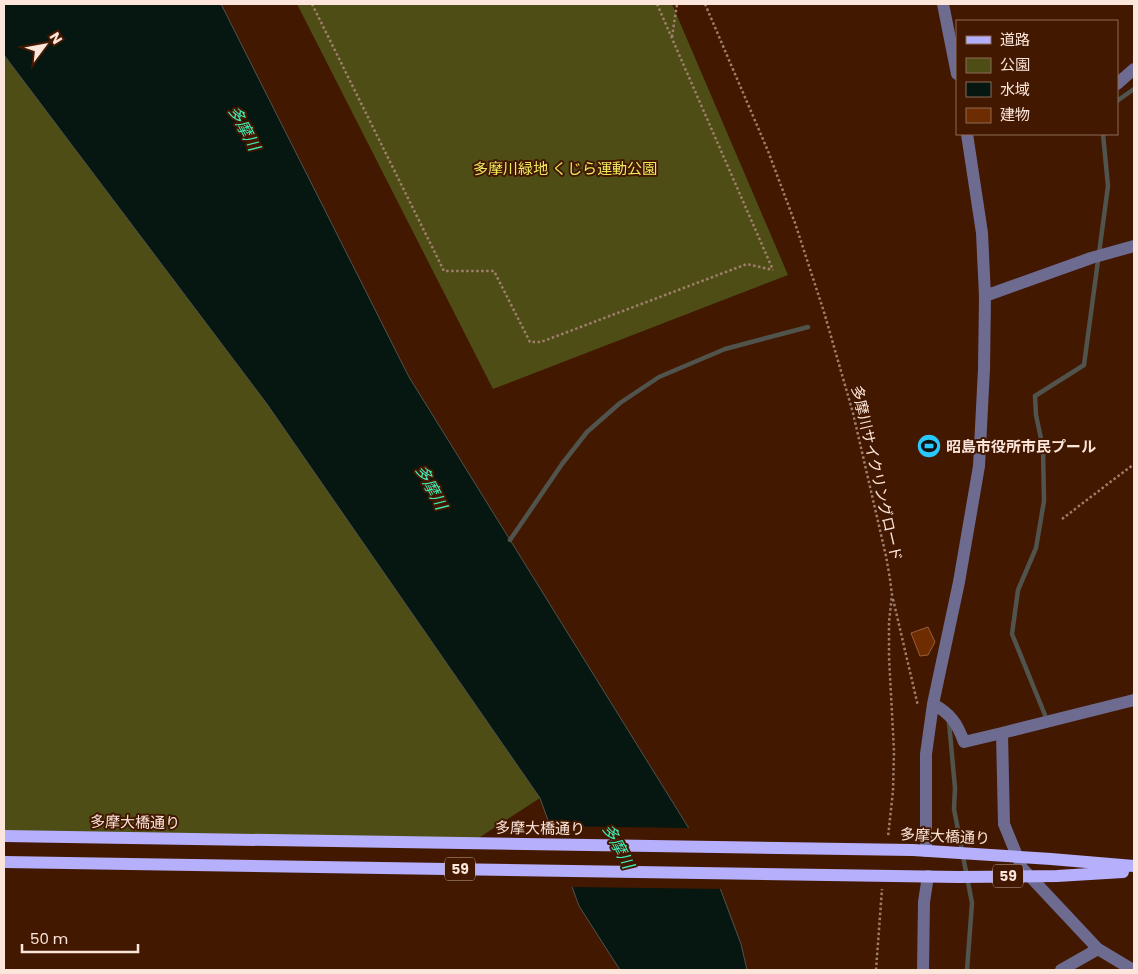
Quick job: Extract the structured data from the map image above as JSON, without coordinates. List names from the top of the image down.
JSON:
{
  "streets": {
    "main road": ["多摩大橋通り", "59"],
    "path": ["多摩川サイクリングロード"]
  },
  "water": ["多摩川"],
  "parks": ["多摩川緑地 くじら運動公園"],
  "places": {
    "sports": ["昭島市役所市民プール"]
  },
  "legend": [
    "道路",
    "公園",
    "水域",
    "建物"
  ],
  "scale_bar": "50 m",
  "north": "top right"
}
